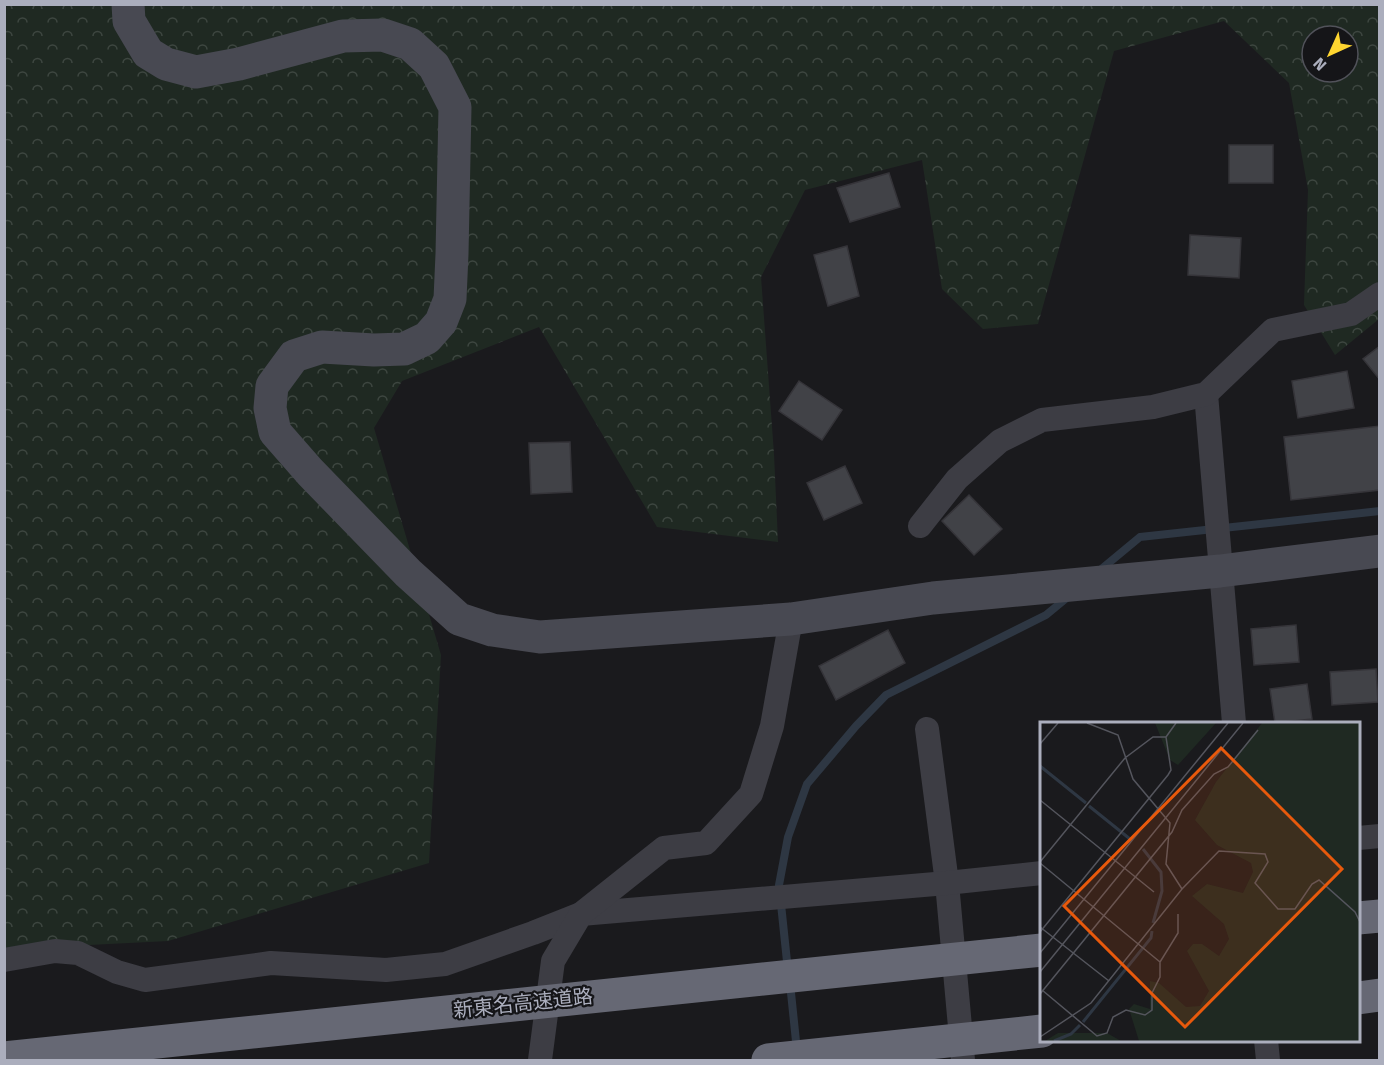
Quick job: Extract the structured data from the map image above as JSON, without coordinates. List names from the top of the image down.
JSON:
{
  "streets": {
    "highway": ["新東名高速道路"]
  },
  "north": "bottom left"
}
